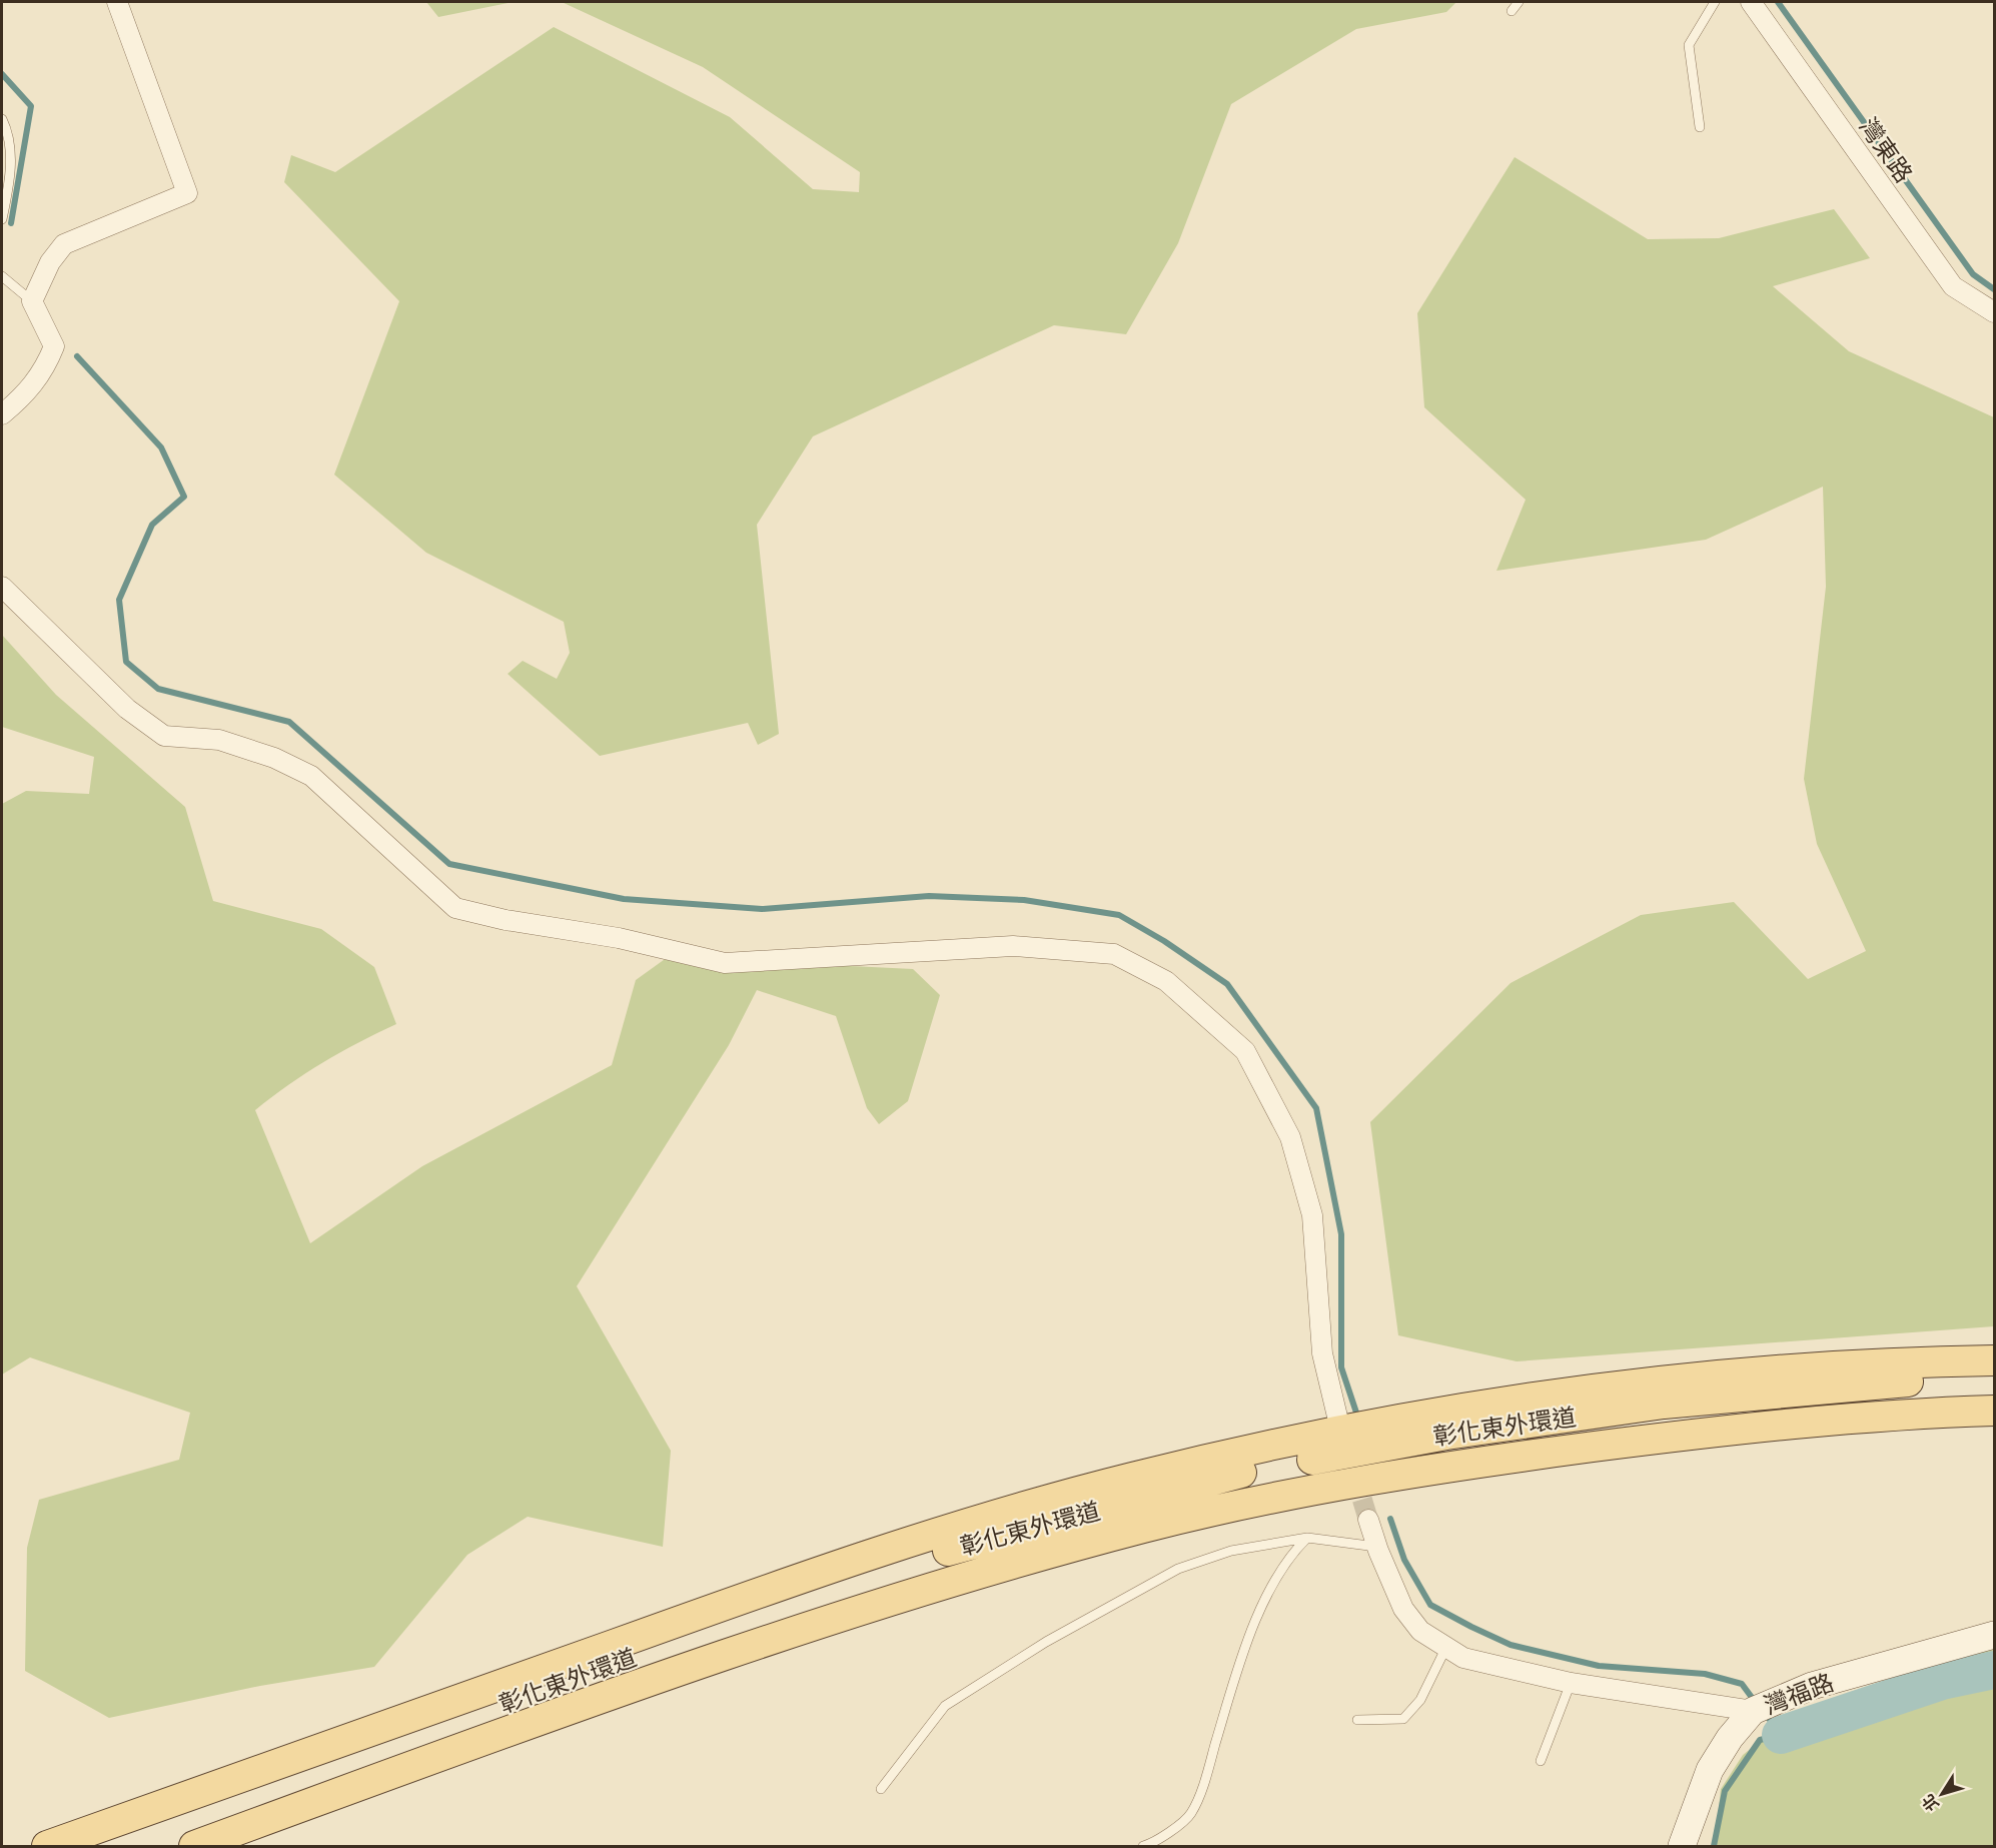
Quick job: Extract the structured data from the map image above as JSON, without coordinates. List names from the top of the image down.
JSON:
{
  "streets": {
    "main road": ["彰化東外環道"],
    "street": ["灣東路", "灣福路"]
  },
  "north": "bottom left"
}
